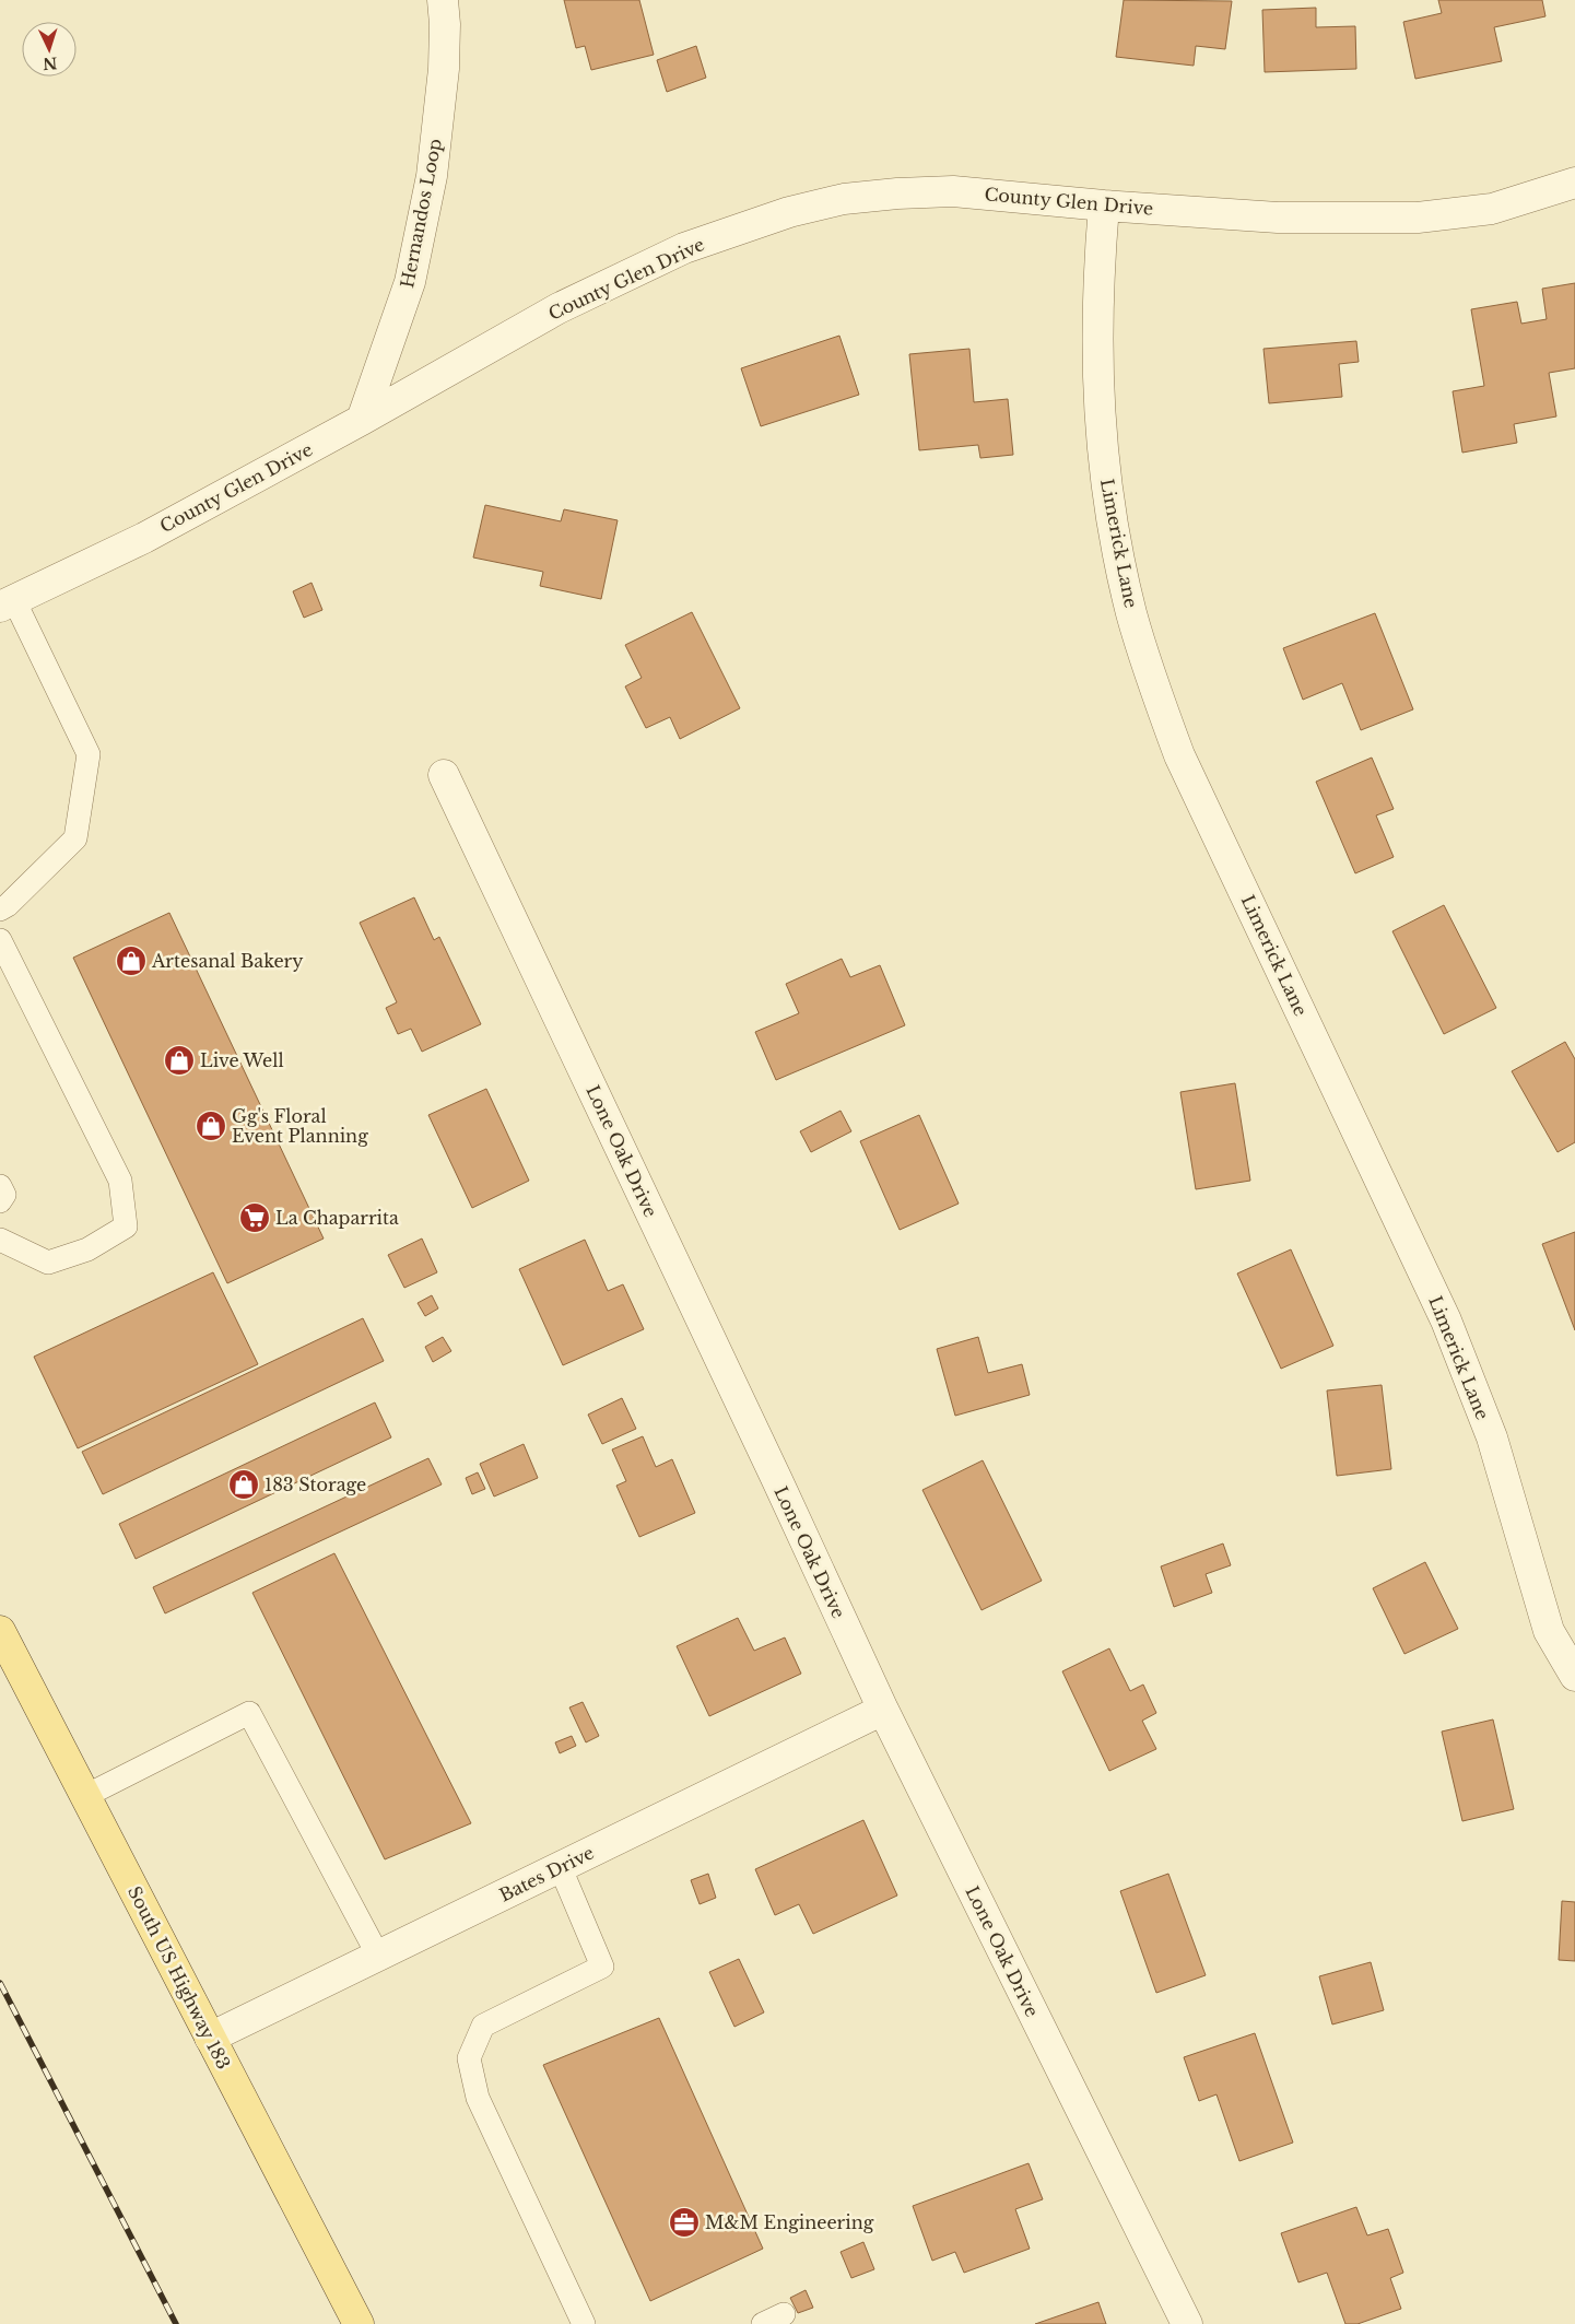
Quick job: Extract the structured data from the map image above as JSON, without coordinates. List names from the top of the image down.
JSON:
{
  "streets": {
    "main road": ["South US Highway 183"],
    "street": [
      "County Glen Drive",
      "Hernandos Loop",
      "Limerick Lane",
      "Lone Oak Drive",
      "Bates Drive"
    ]
  },
  "crossings": [
    ["County Glen Drive", "Hernandos Loop"],
    ["County Glen Drive", "Limerick Lane"],
    ["Lone Oak Drive", "Bates Drive"],
    ["Bates Drive", "South US Highway 183"]
  ],
  "places": {
    "shop": [
      "Artesanal Bakery",
      "Live Well",
      "Gg's Floral Event Planning",
      "183 Storage"
    ],
    "supermarket": ["La Chaparrita"],
    "office": ["M&M Engineering"]
  },
  "north": "bottom"
}
